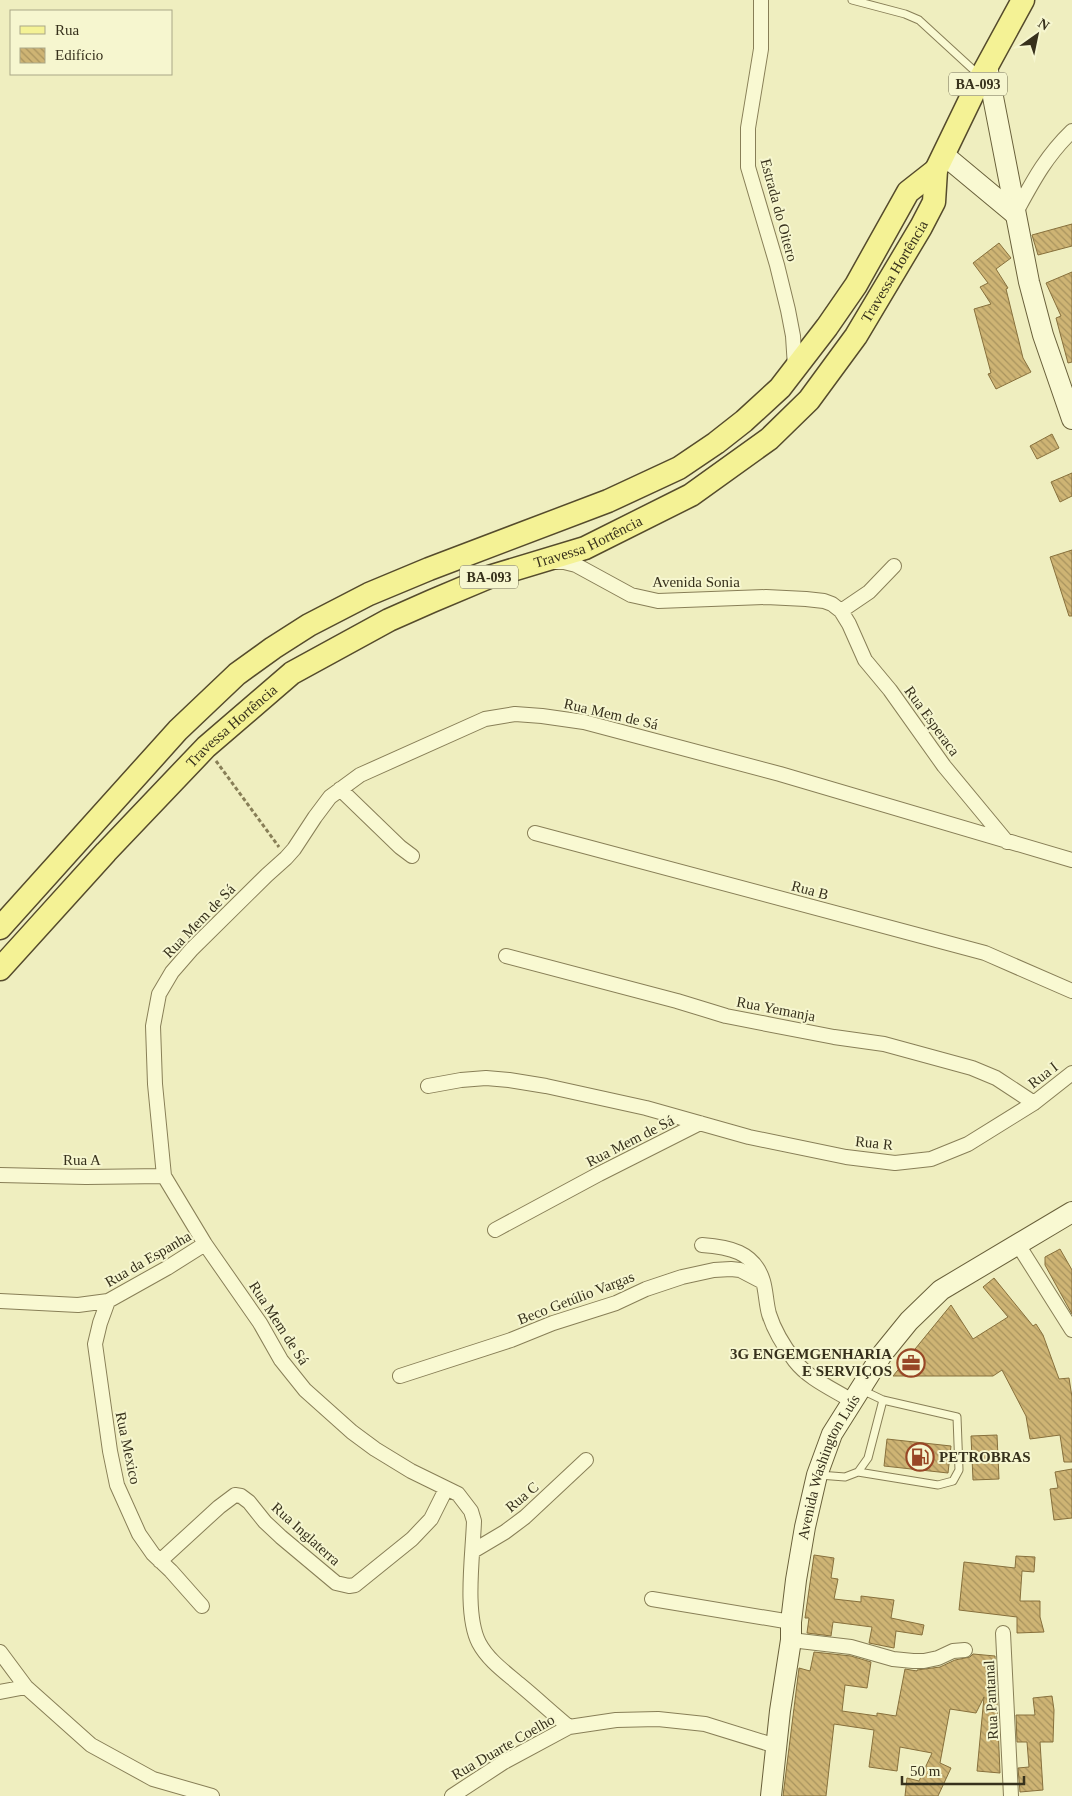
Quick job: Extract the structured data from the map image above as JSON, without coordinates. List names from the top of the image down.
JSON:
{
  "streets": {
    "main road": ["BA-093", "Travessa Hortência", "Avenida Washington Luís"],
    "street": [
      "Estrada do Oitero",
      "Avenida Sonia",
      "Rua Mem de Sá",
      "Rua Esperaca",
      "Rua B",
      "Rua Yemanja",
      "Rua I",
      "Rua R",
      "Rua A",
      "Rua da Espanha",
      "Beco Getúlio Vargas",
      "Rua Mexico",
      "Rua C",
      "Rua Inglaterra",
      "Rua Pantanal",
      "Rua Duarte Coelho"
    ]
  },
  "crossings": [
    ["Estrada do Oitero", "Travessa Hortência"],
    ["Travessa Hortência", "Avenida Sonia"],
    ["Avenida Sonia", "Rua Esperaca"],
    ["Rua Mem de Sá", "Rua Esperaca"],
    ["Rua Mem de Sá", "Rua R"],
    ["Rua Mem de Sá", "Rua A"],
    ["Rua Mem de Sá", "Rua da Espanha"],
    ["Rua Mem de Sá", "Rua C"],
    ["Rua Mem de Sá", "Rua Inglaterra"],
    ["Rua Mem de Sá", "Rua Duarte Coelho"],
    ["Rua Yemanja", "Rua I"],
    ["Rua Yemanja", "Rua R"],
    ["Rua I", "Rua R"],
    ["Rua da Espanha", "Rua Mexico"],
    ["Rua Mexico", "Rua Inglaterra"],
    ["Avenida Washington Luís", "Rua Duarte Coelho"]
  ],
  "places": {
    "office": ["3G ENGEMGENHARIA E SERVIÇOS"],
    "fuel station": ["PETROBRAS"]
  },
  "legend": ["Rua", "Edifício"],
  "scale_bar": "50 m",
  "north": "top right"
}
